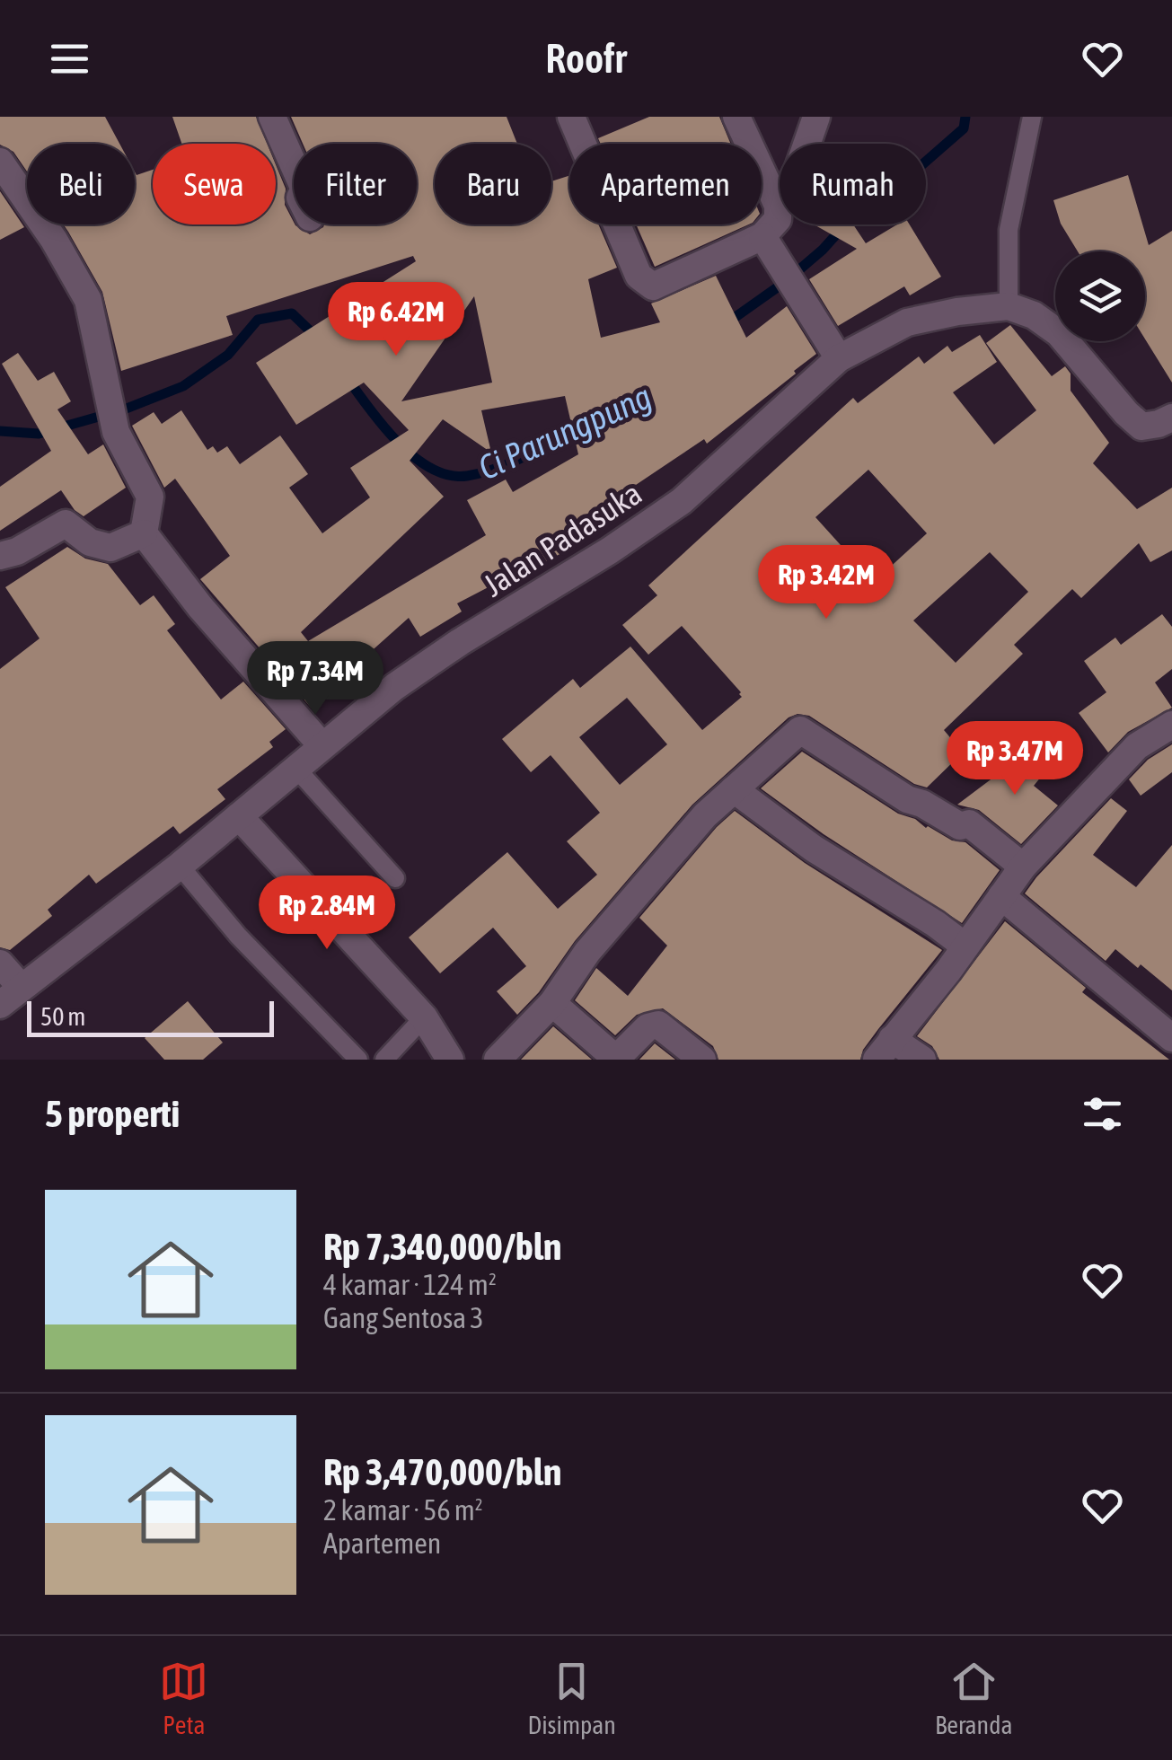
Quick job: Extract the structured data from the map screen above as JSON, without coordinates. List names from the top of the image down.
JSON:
{
  "streets": {
    "street": ["Jalan Padasuka"]
  },
  "water": ["Ci Parungpung"],
  "scale_bar": "50 m",
  "page": {
    "header": "Roofr",
    "chip": [
      "Beli",
      "Sewa",
      "Filter",
      "Baru",
      "Apartemen",
      "Rumah"
    ],
    "price": [
      "Rp 6.42M",
      "Rp 3.42M",
      "Rp 7.34M",
      "Rp 3.47M",
      "Rp 2.84M"
    ],
    "scale": "50 m",
    "heading": "5 properti",
    "list": [
      {
        "name": "Rp 7,340,000/bln",
        "note": "4 kamar · 124 m² · Gang Sentosa 3"
      },
      {
        "name": "Rp 3,470,000/bln",
        "note": "2 kamar · 56 m² · Apartemen"
      }
    ],
    "tabs": ["Peta", "Disimpan", "Beranda"]
  }
}
